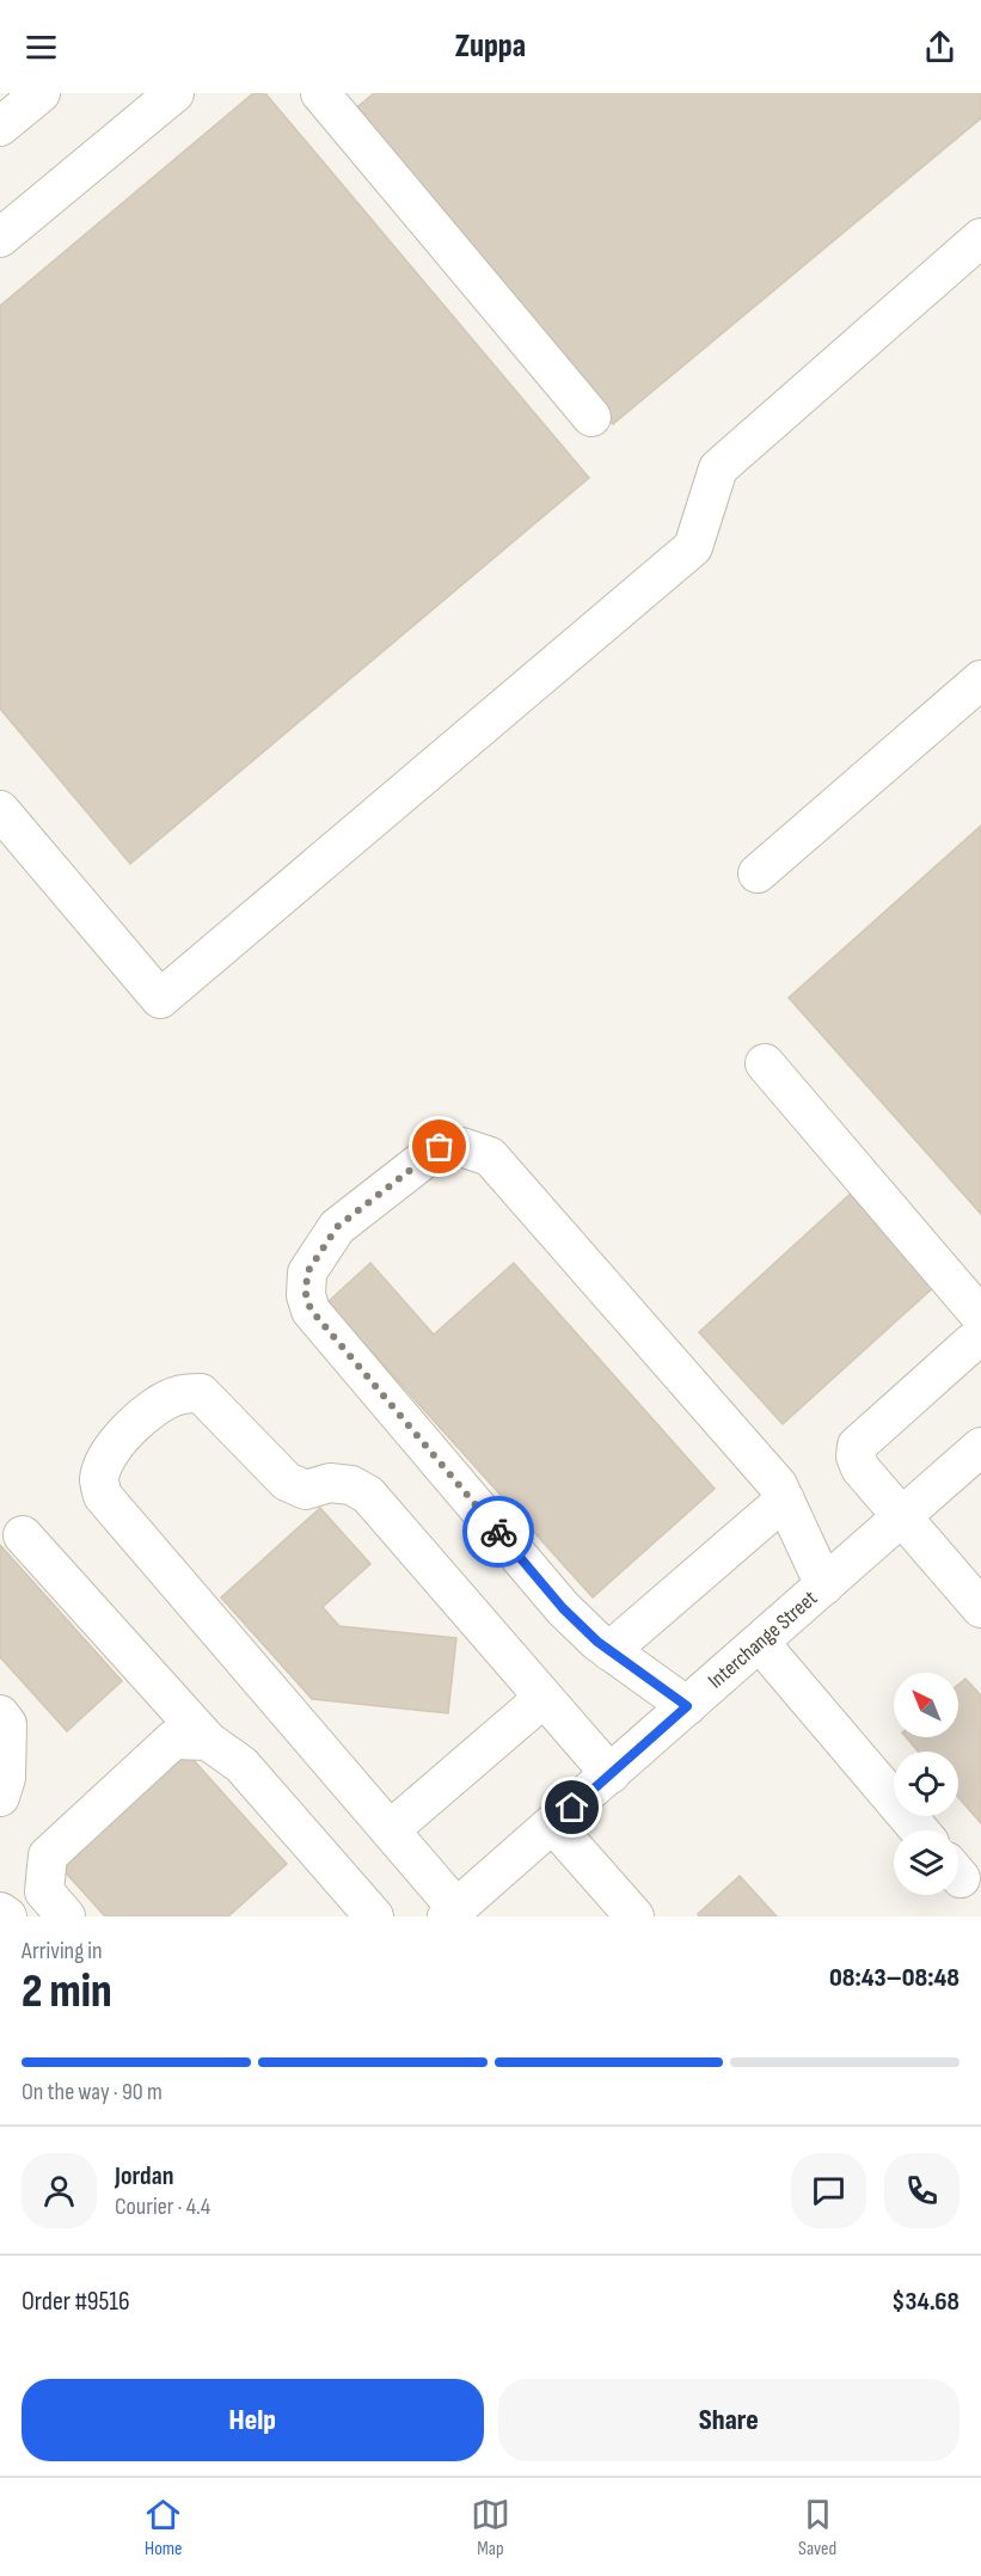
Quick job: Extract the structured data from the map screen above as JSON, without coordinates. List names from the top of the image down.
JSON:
{
  "streets": {
    "street": ["Interchange Street"]
  },
  "north": "top left",
  "page": {
    "header": "Zuppa",
    "heading": ["2 min", "Arriving in", "08:43–08:48"],
    "panel": [
      "Jordan",
      "Courier · 4.4",
      "Order #9516",
      "$34.68"
    ],
    "bar": "On the way · 90 m",
    "buttons": ["Help", "Share"],
    "tabs": ["Home", "Map", "Saved"]
  }
}
